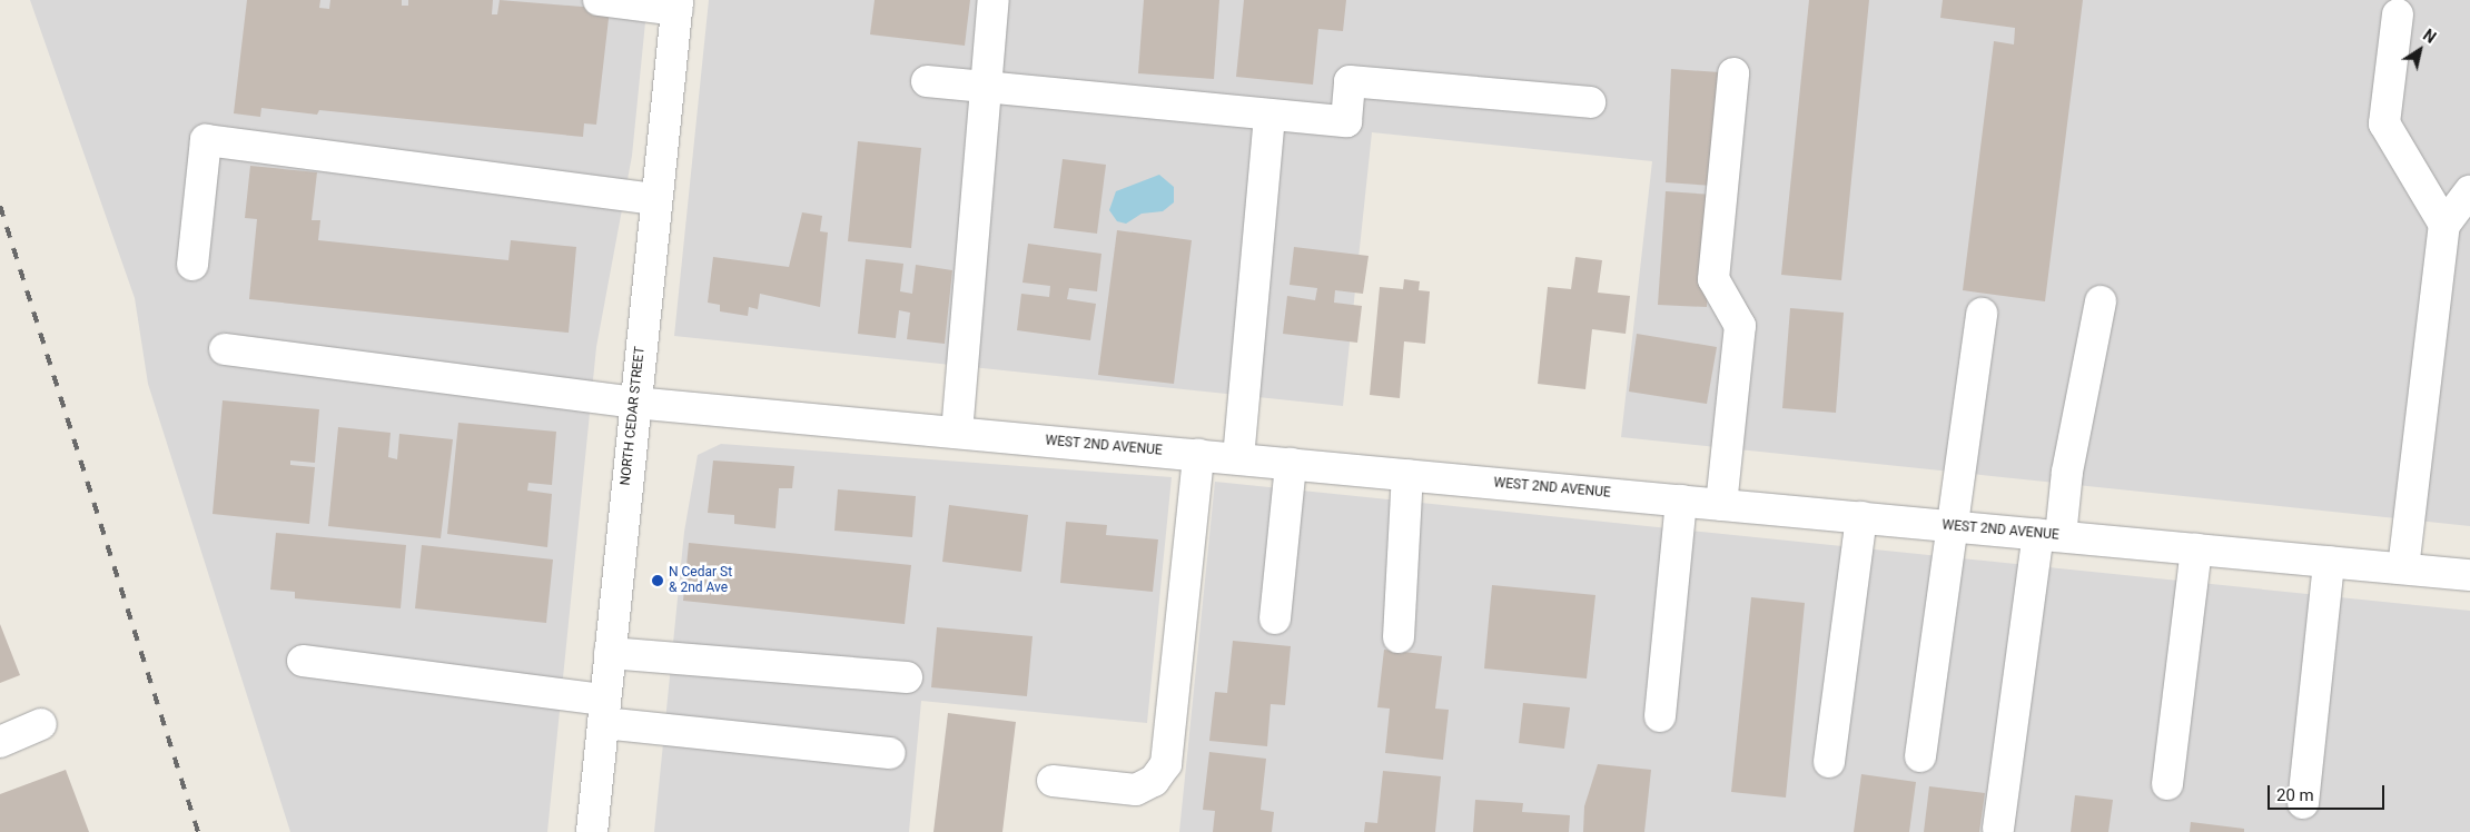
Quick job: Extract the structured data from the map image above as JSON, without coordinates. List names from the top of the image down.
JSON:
{
  "streets": {
    "street": ["NORTH CEDAR STREET", "WEST 2ND AVENUE"]
  },
  "crossings": [
    ["NORTH CEDAR STREET", "WEST 2ND AVENUE"]
  ],
  "places": ["N Cedar St & 2nd Ave"],
  "scale_bar": "20 m",
  "north": "top right"
}
